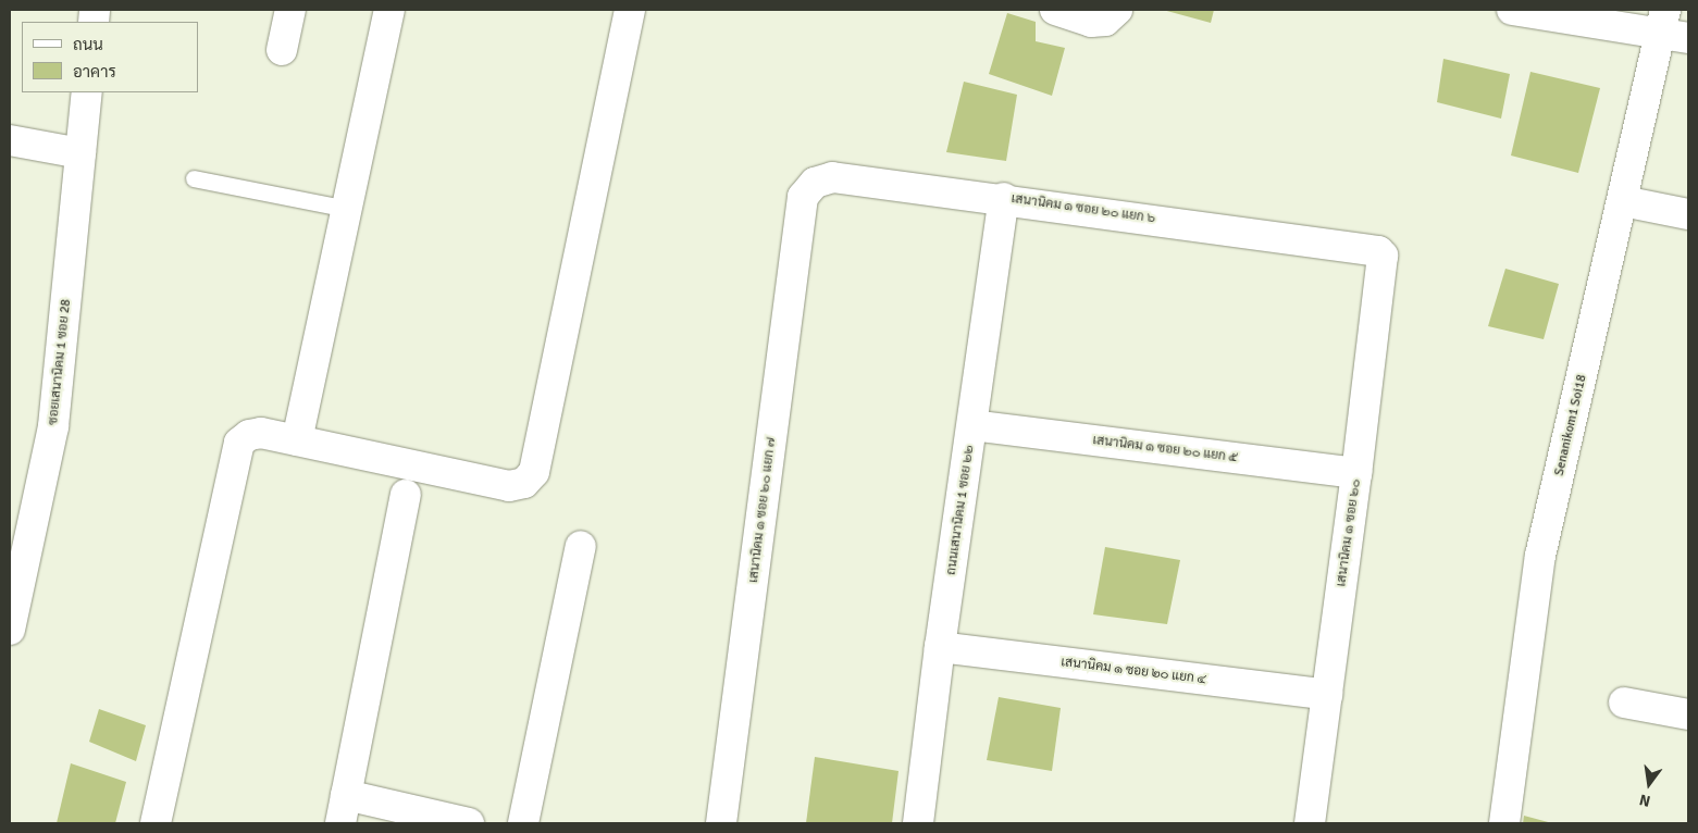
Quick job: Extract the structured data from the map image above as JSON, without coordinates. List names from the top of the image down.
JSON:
{
  "streets": {
    "street": [
      "เสนานิคม ๑ ซอย ๒๐ แยก ๖",
      "ซอยเสนานิคม 1 ซอย 28",
      "Senanikom1 Soi18",
      "เสนานิคม ๑ ซอย ๒๐ แยก ๕",
      "เสนานิคม ๑ ซอย ๒๐ แยก ๗",
      "ถนนเสนานิคม 1 ซอย ๒๒",
      "เสนานิคม ๑ ซอย ๒๐",
      "เสนานิคม ๑ ซอย ๒๐ แยก ๔"
    ]
  },
  "crossings": [
    ["เสนานิคม ๑ ซอย ๒๐ แยก ๖", "เสนานิคม ๑ ซอย ๒๐ แยก ๗"],
    ["เสนานิคม ๑ ซอย ๒๐ แยก ๖", "ถนนเสนานิคม 1 ซอย ๒๒"],
    ["เสนานิคม ๑ ซอย ๒๐ แยก ๖", "เสนานิคม ๑ ซอย ๒๐"],
    ["เสนานิคม ๑ ซอย ๒๐ แยก ๕", "ถนนเสนานิคม 1 ซอย ๒๒"],
    ["เสนานิคม ๑ ซอย ๒๐ แยก ๕", "เสนานิคม ๑ ซอย ๒๐"],
    ["ถนนเสนานิคม 1 ซอย ๒๒", "เสนานิคม ๑ ซอย ๒๐ แยก ๔"],
    ["เสนานิคม ๑ ซอย ๒๐", "เสนานิคม ๑ ซอย ๒๐ แยก ๔"]
  ],
  "legend": ["ถนน", "อาคาร"],
  "north": "bottom"
}
